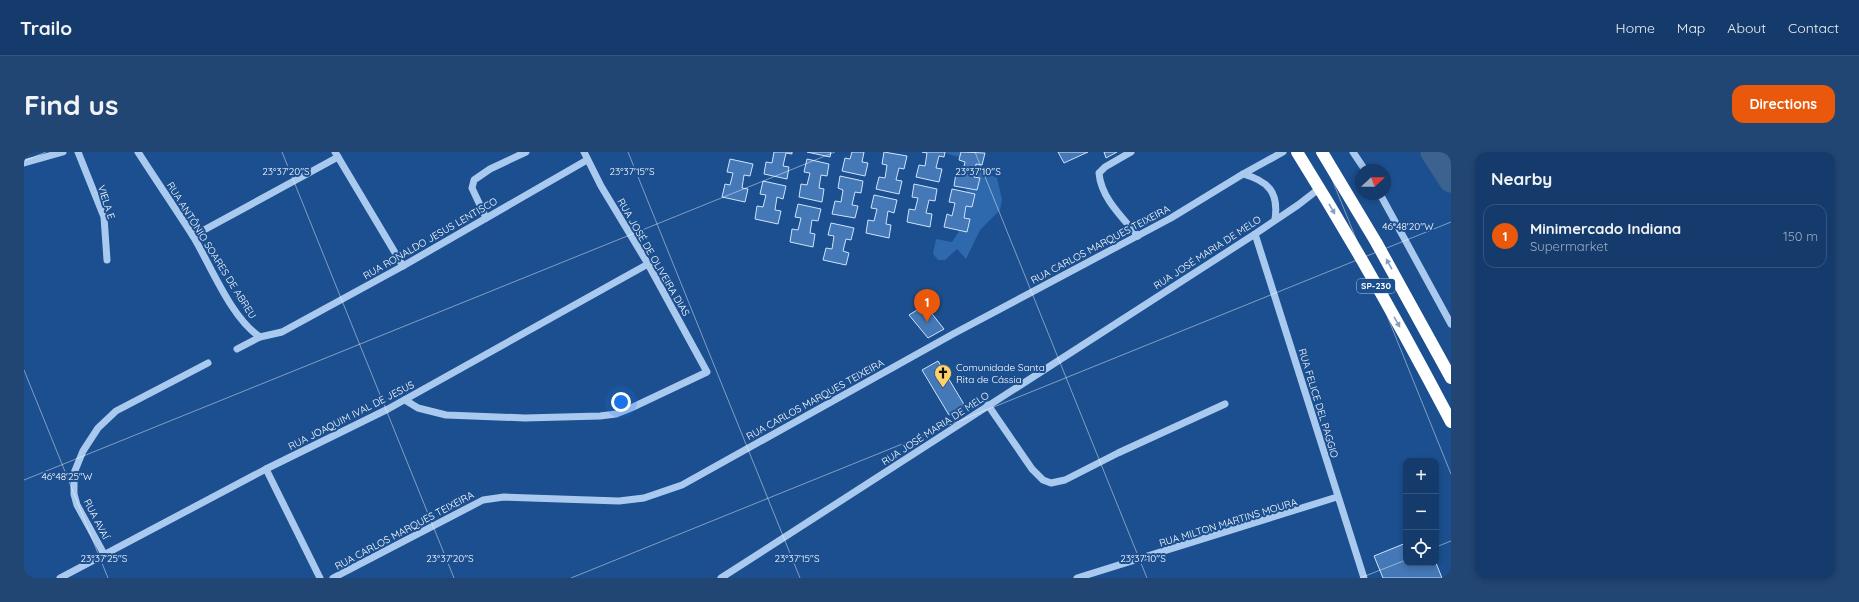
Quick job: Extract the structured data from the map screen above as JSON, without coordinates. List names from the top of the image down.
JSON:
{
  "streets": {
    "highway": ["SP-230"],
    "street": [
      "VIELA E",
      "RUA RONALDO JESUS LENTISCO",
      "RUA CARLOS MARQUES TEIXEIRA",
      "RUA ANTÔNIO SOARES DE ABREU",
      "RUA JOSÉ MARIA DE MELO",
      "RUA JOSÉ DE OLIVEIRA DIAS",
      "RUA FELICE DEL PAGGIO",
      "RUA JOAQUIM IVAL DE JESUS",
      "RUA AVAÍ",
      "RUA MILTON MARTINS MOURA"
    ]
  },
  "crossings": [
    ["RUA RONALDO JESUS LENTISCO", "RUA ANTÔNIO SOARES DE ABREU"],
    ["RUA RONALDO JESUS LENTISCO", "RUA JOSÉ DE OLIVEIRA DIAS"],
    ["RUA JOSÉ MARIA DE MELO", "SP-230"],
    ["RUA JOSÉ MARIA DE MELO", "RUA FELICE DEL PAGGIO"],
    ["RUA JOSÉ DE OLIVEIRA DIAS", "RUA JOAQUIM IVAL DE JESUS"],
    ["RUA FELICE DEL PAGGIO", "RUA MILTON MARTINS MOURA"],
    ["RUA JOAQUIM IVAL DE JESUS", "RUA AVAÍ"]
  ],
  "places": {
    "church": ["Comunidade Santa Rita de Cássia"]
  },
  "north": "right",
  "page": {
    "header": "Trailo",
    "nav": [
      "Home",
      "Map",
      "About",
      "Contact"
    ],
    "buttons": "Directions",
    "title": "Find us",
    "heading": "Nearby",
    "list": [
      {
        "mark": "1",
        "name": "Minimercado Indiana",
        "note": "Supermarket",
        "value": "150 m"
      }
    ],
    "pins": "1",
    "map_buttons": ["+", "−"]
  },
  "coordinates": [
    "23°37'20\"S",
    "23°37'15\"S",
    "23°37'10\"S",
    "46°48'20\"W",
    "46°48'25\"W",
    "23°37'25\"S"
  ]
}
